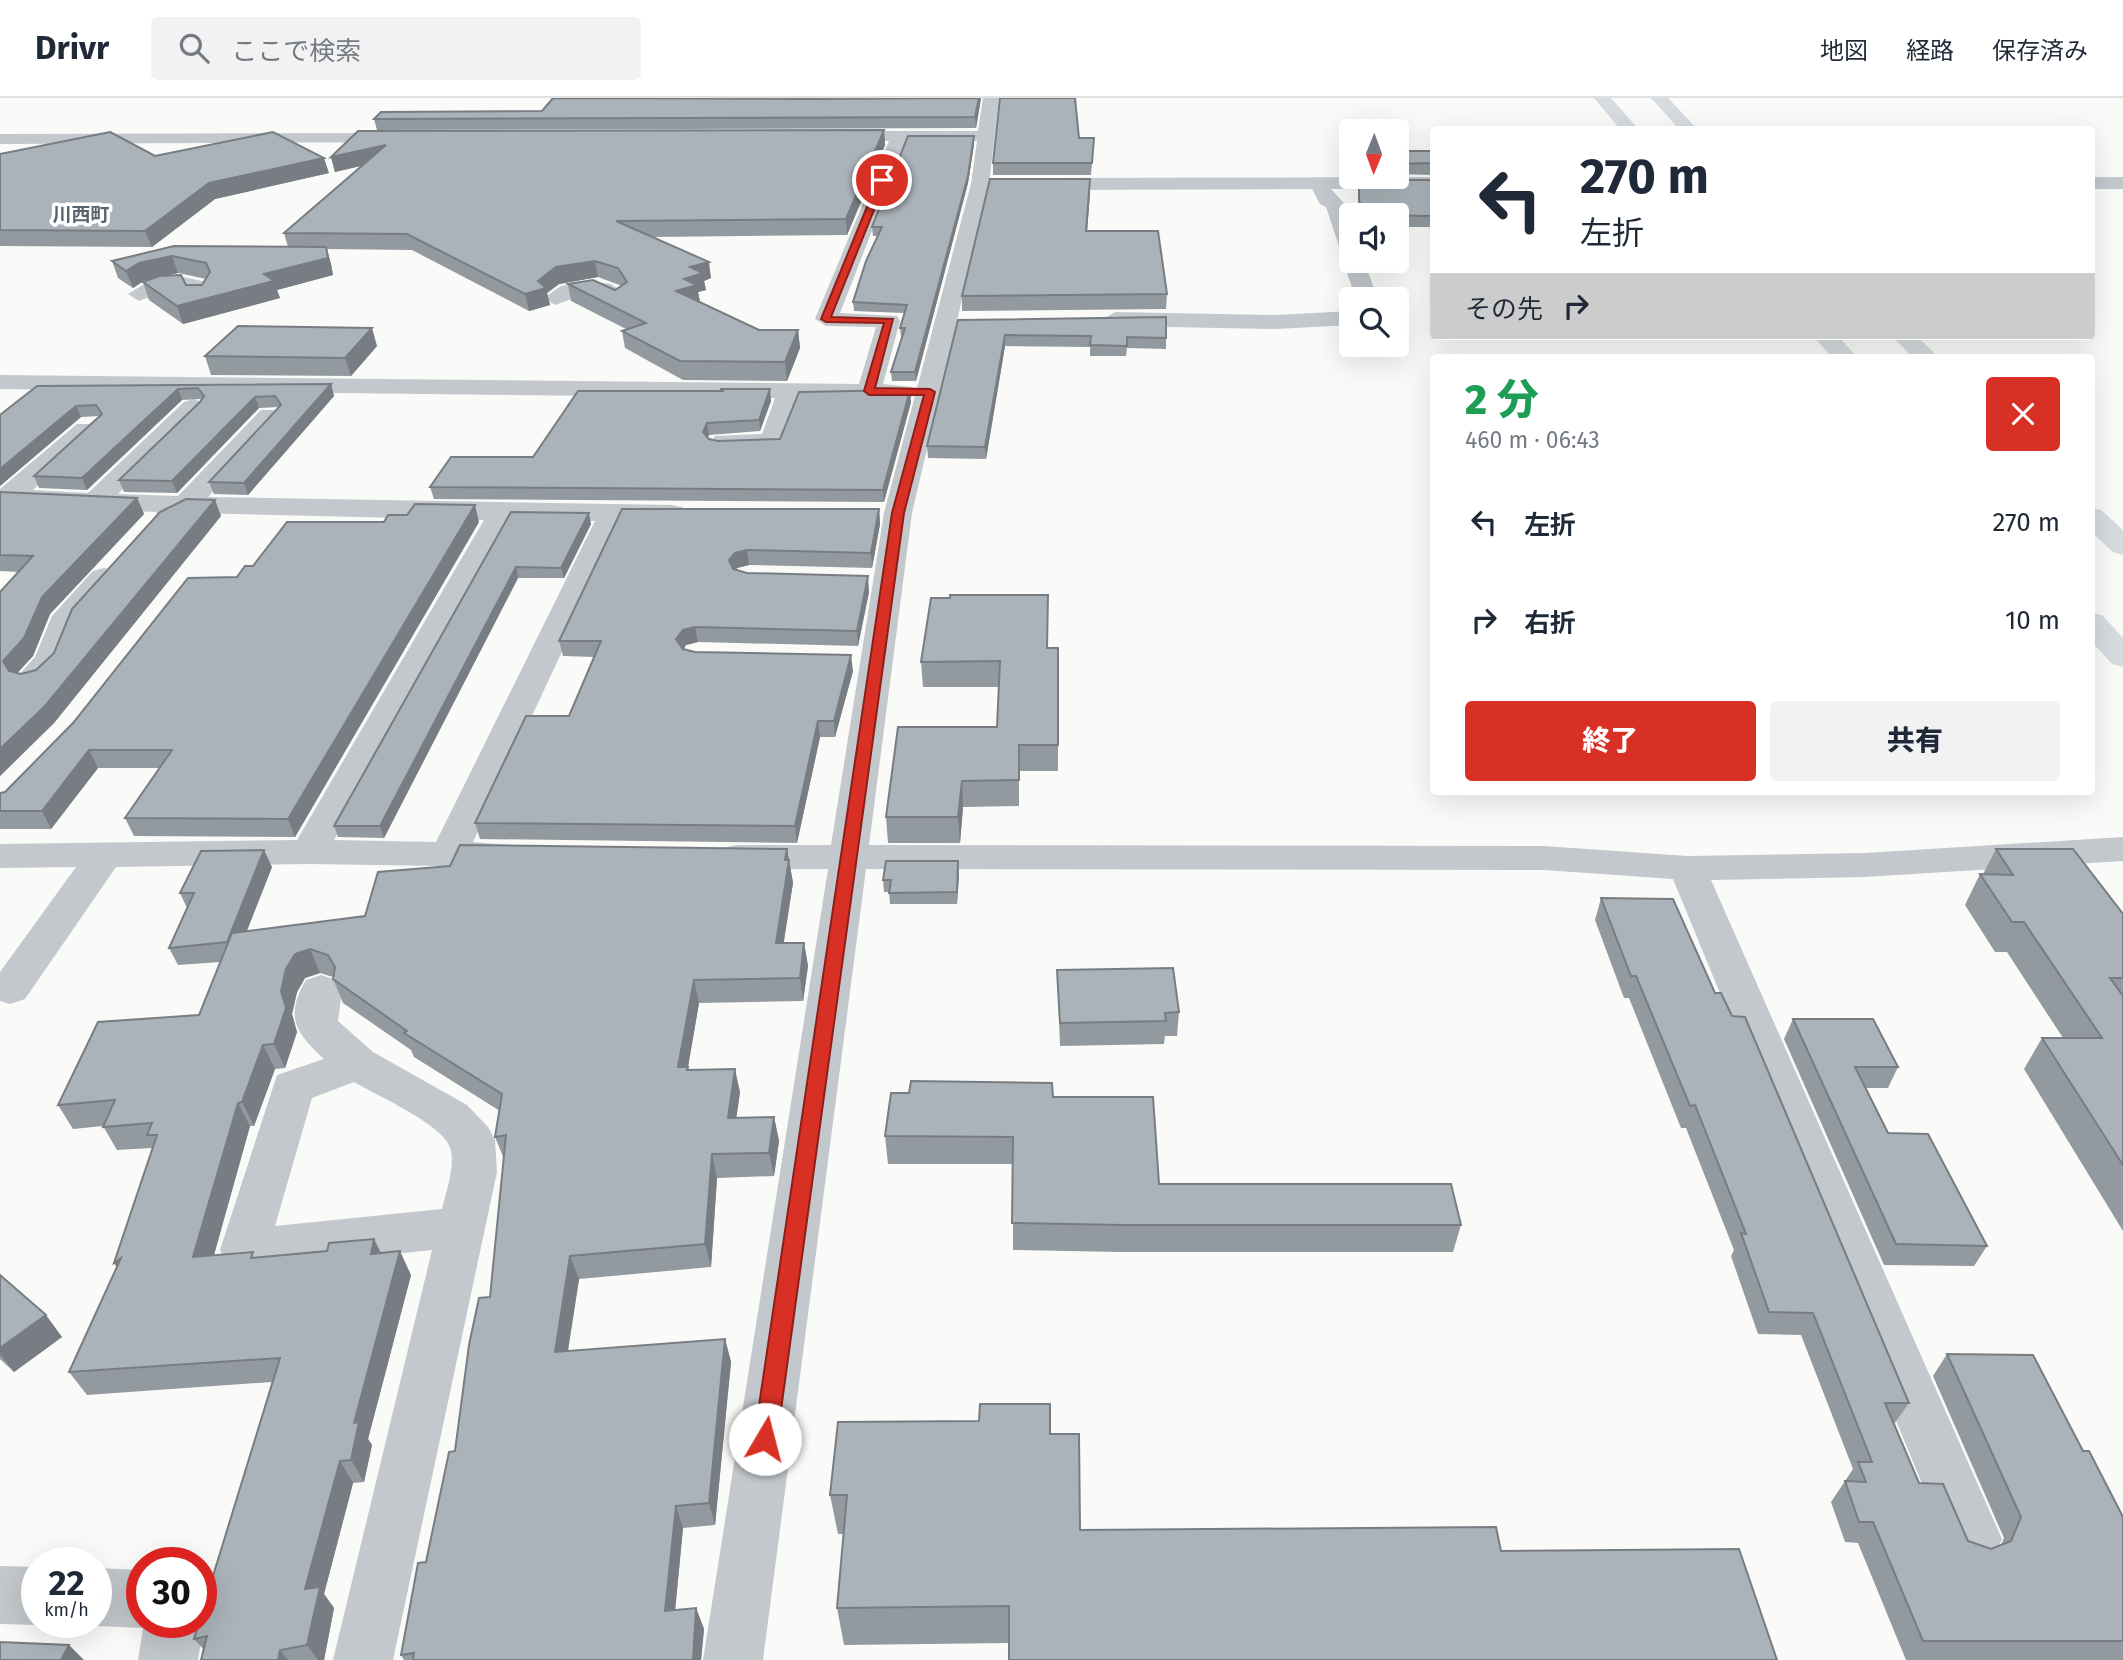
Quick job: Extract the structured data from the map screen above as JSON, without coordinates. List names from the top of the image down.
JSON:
{
  "districts": ["川西町"],
  "north": "bottom",
  "page": {
    "header": "Drivr",
    "search": "ここで検索",
    "nav": ["地図", "経路", "保存済み"],
    "turn": ["270 m", "左折"],
    "then": "その先",
    "heading": ["2 分", "460 m · 06:43"],
    "list": [
      {
        "name": "左折",
        "value": "270 m"
      },
      {
        "name": "右折",
        "value": "10 m"
      }
    ],
    "buttons": ["終了", "共有"],
    "speed": "22 km/h",
    "limit": "30"
  }
}
